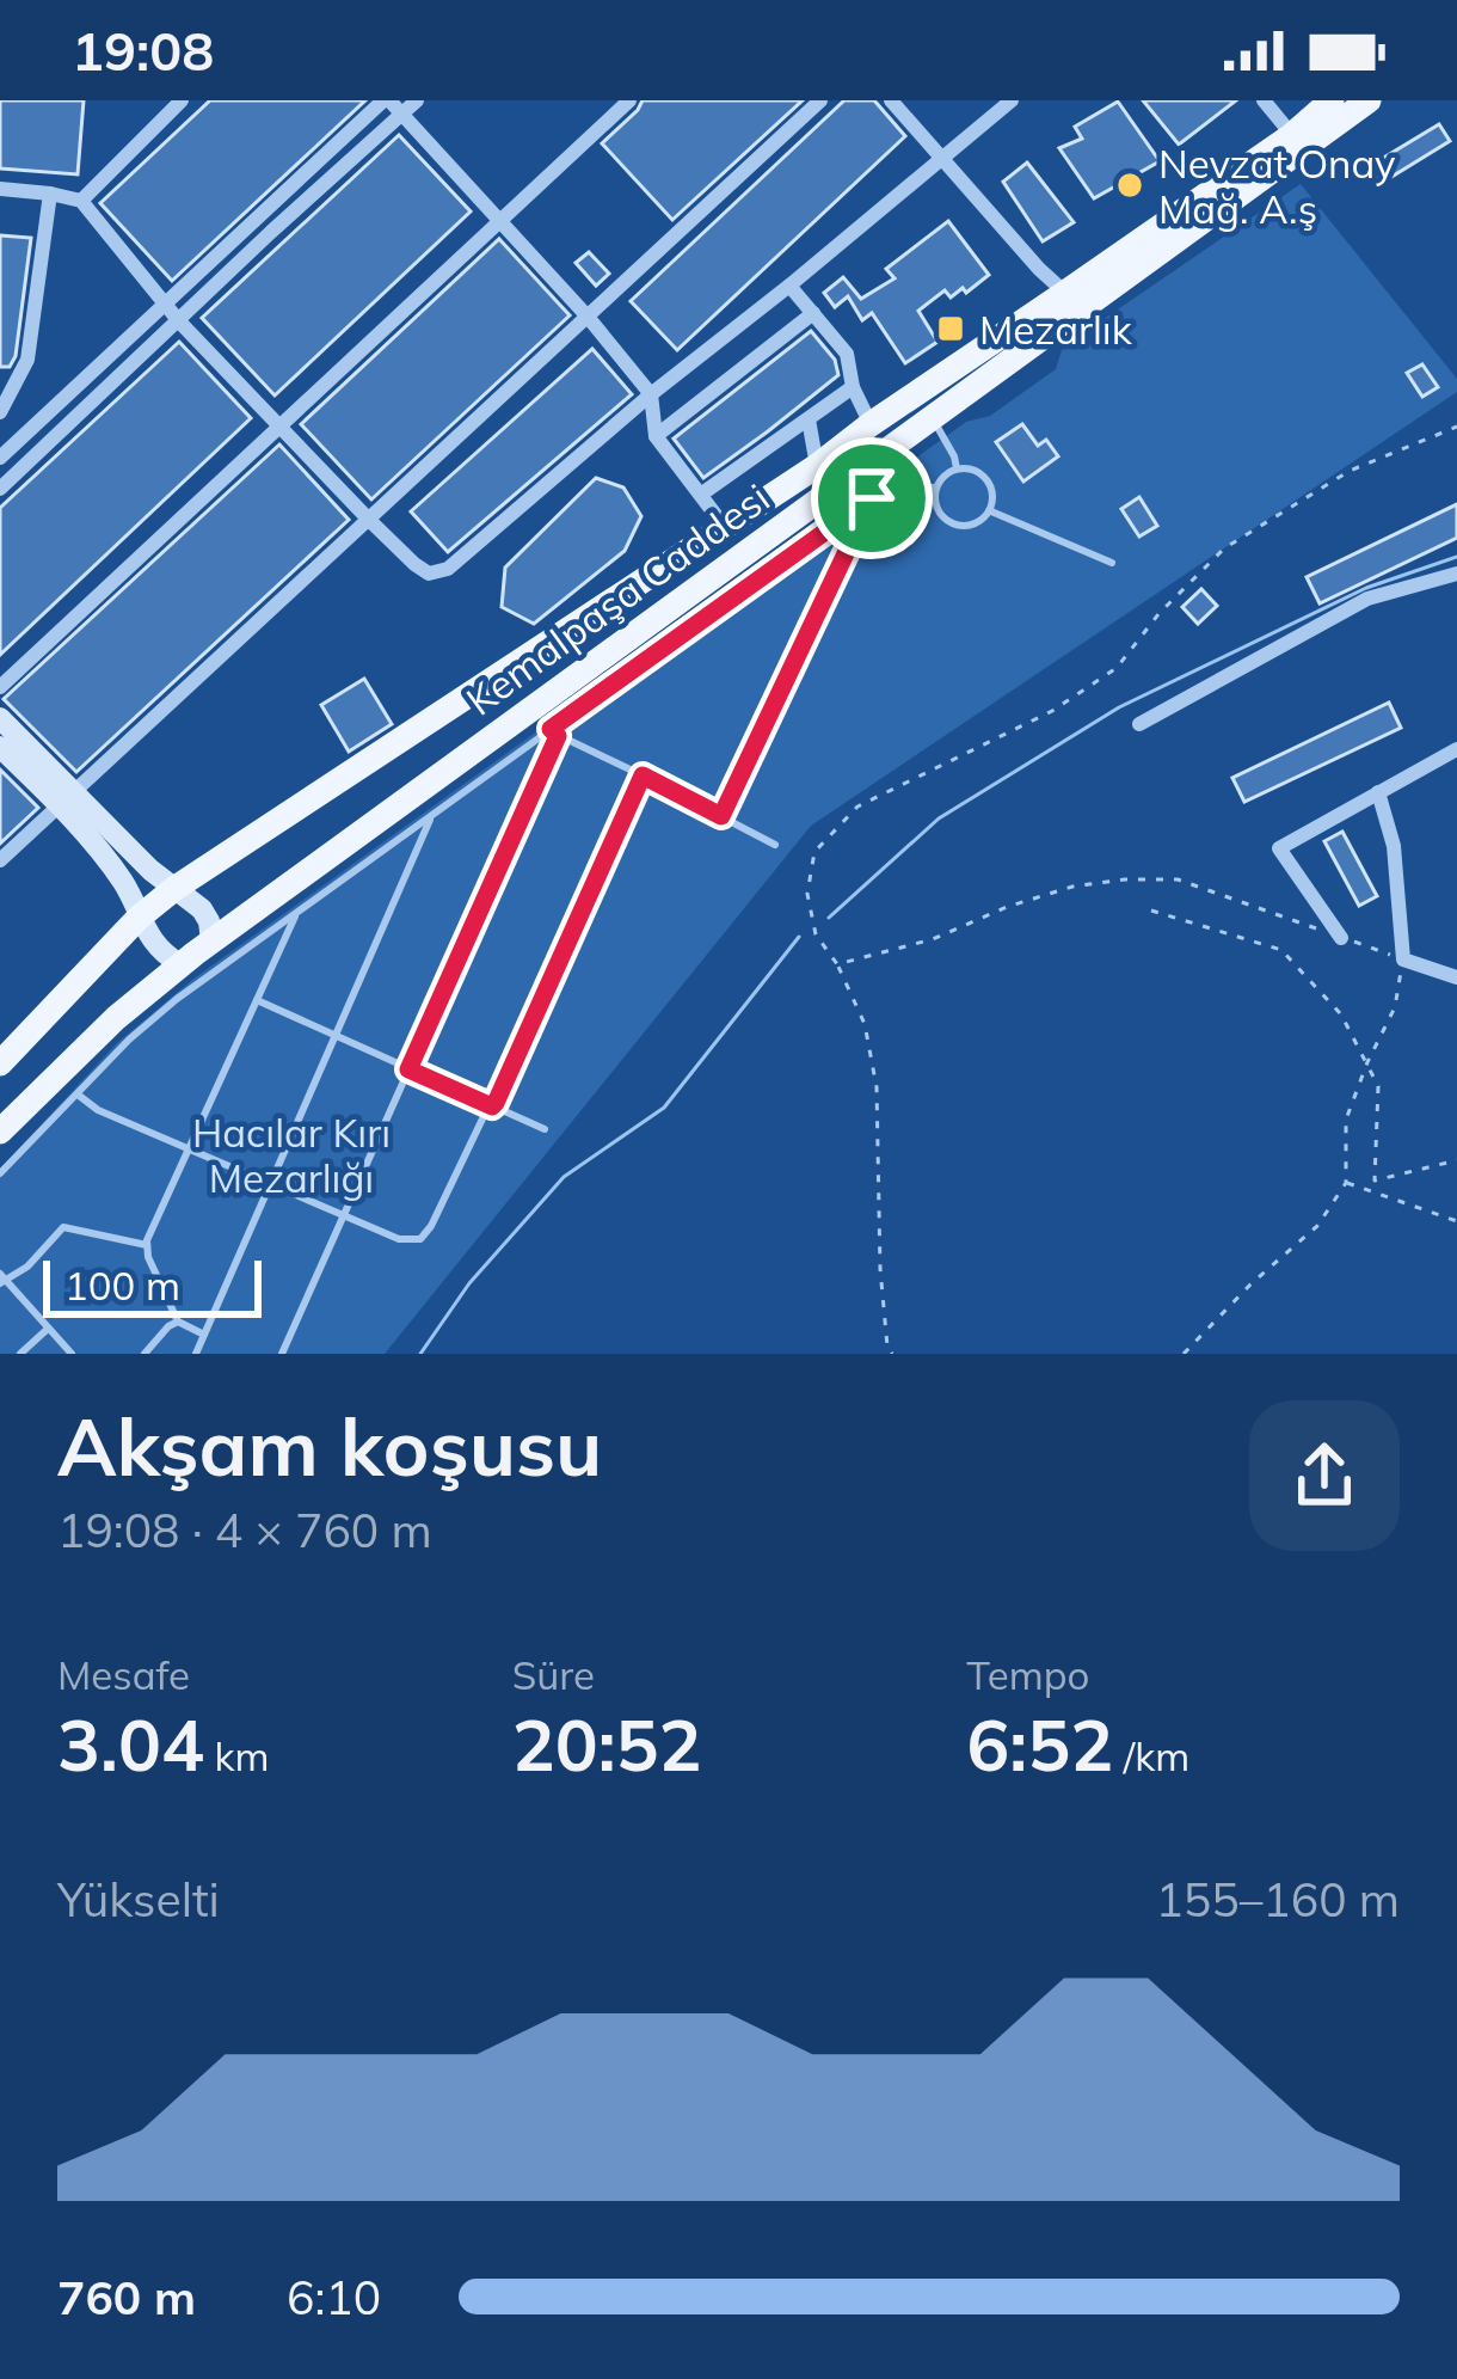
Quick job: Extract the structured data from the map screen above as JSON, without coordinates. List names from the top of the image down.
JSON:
{
  "streets": {
    "main road": ["Kemalpaşa Caddesi"]
  },
  "parks": ["Hacılar Kırı Mezarlığı"],
  "places": {
    "other": ["Nevzat Onay Mağ. A.ş"],
    "transit": ["Mezarlık"]
  },
  "scale_bar": "100 m",
  "page": {
    "status": "19:08",
    "scale": "100 m",
    "heading": ["Akşam koşusu", "19:08 · 4 × 760 m"],
    "stats": [
      ["Mesafe", "3.04 km"],
      ["Süre", "20:52"],
      ["Tempo", "6:52 /km"]
    ],
    "chart": ["Yükselti", "155–160 m"],
    "list": [
      {
        "name": "760 m",
        "note": "6:10"
      }
    ]
  }
}
